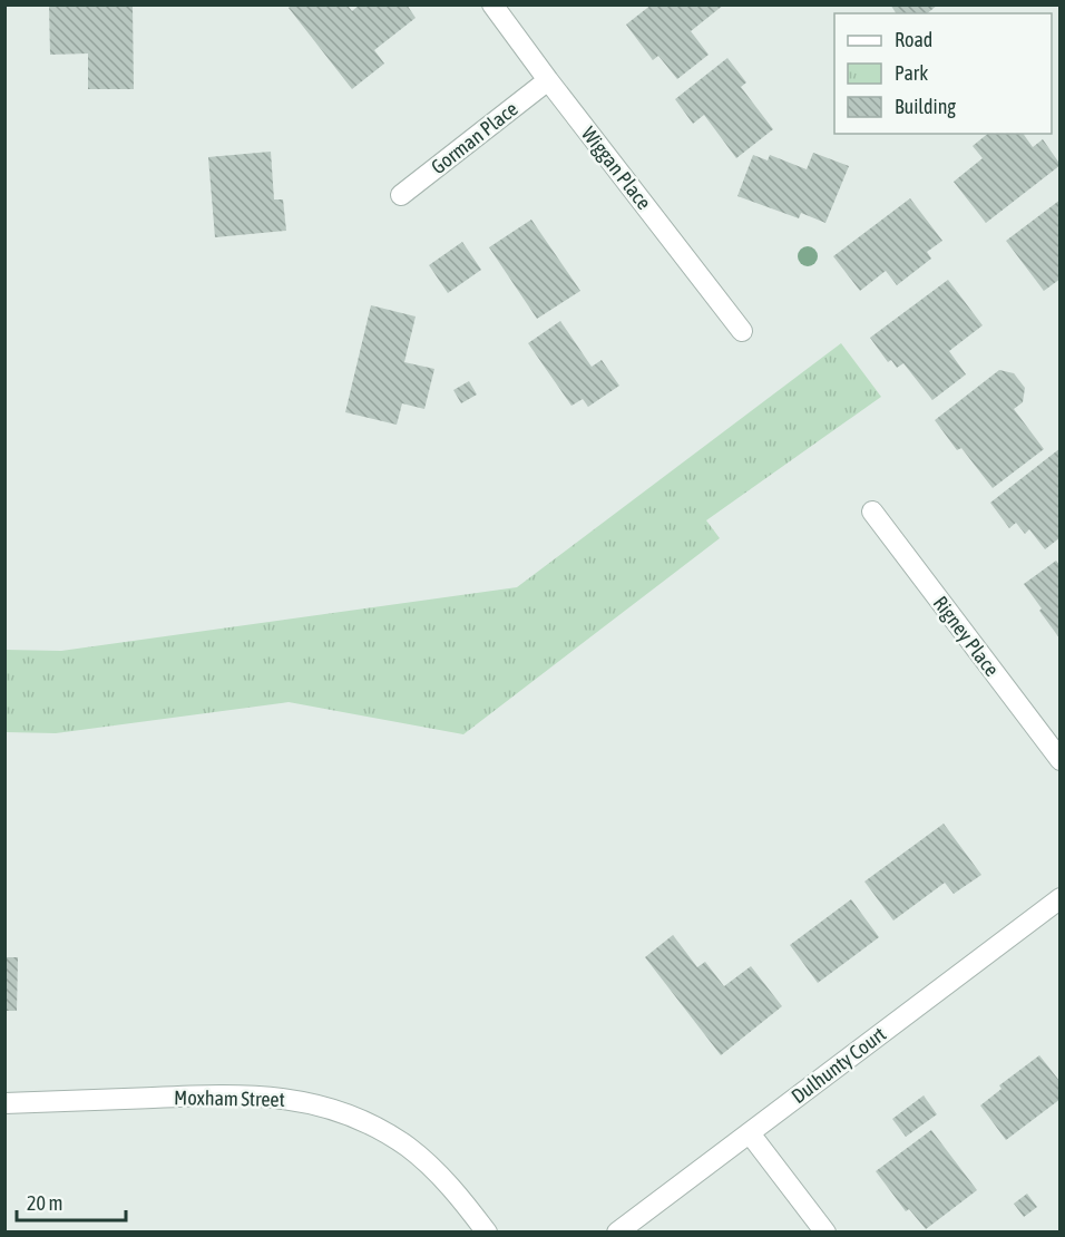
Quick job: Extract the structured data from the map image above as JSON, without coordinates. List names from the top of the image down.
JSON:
{
  "streets": {
    "street": [
      "Gorman Place",
      "Wiggan Place",
      "Rigney Place",
      "Dulhunty Court",
      "Moxham Street"
    ]
  },
  "crossings": [
    ["Gorman Place", "Wiggan Place"]
  ],
  "legend": ["Road", "Park", "Building"],
  "scale_bar": "20 m"
}
